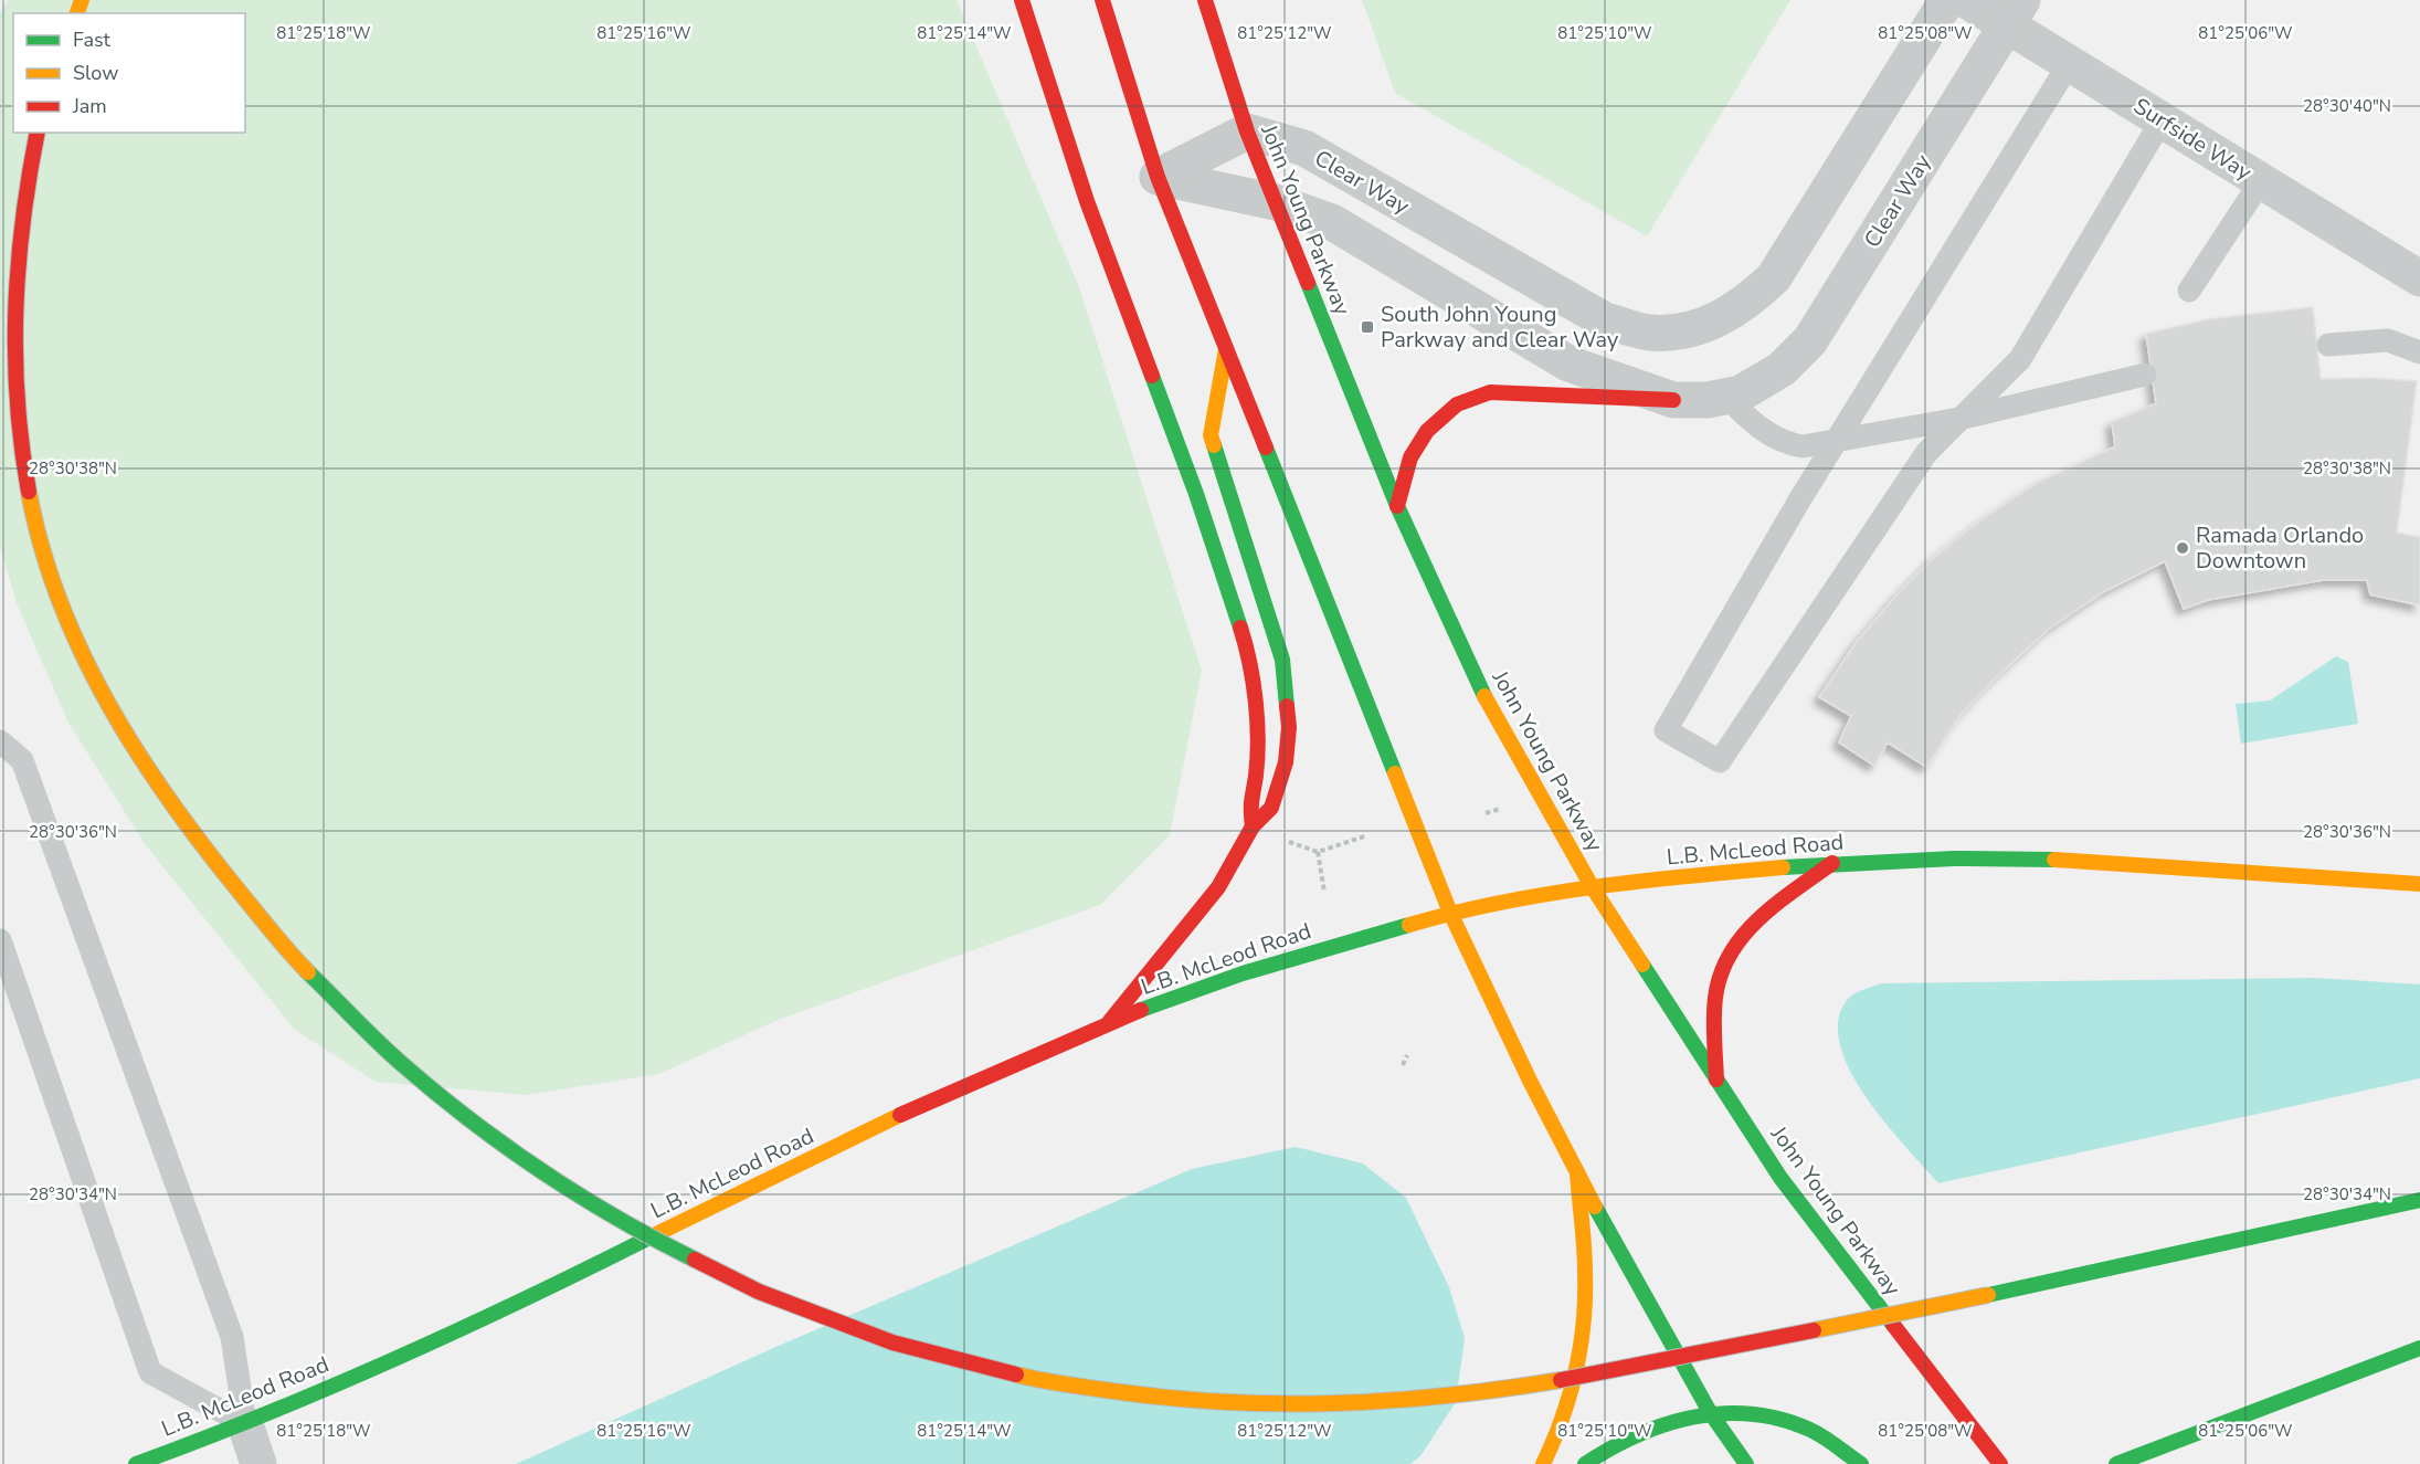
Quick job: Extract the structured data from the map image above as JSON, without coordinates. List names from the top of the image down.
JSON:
{
  "streets": {
    "main road": ["John Young Parkway", "L.B. McLeod Road"],
    "street": ["Surfside Way", "Clear Way"]
  },
  "crossings": [
    ["Surfside Way", "Clear Way"],
    ["Clear Way", "John Young Parkway"],
    ["John Young Parkway", "L.B. McLeod Road"]
  ],
  "places": {
    "transit": ["South John Young Parkway and Clear Way"],
    "other": ["Ramada Orlando Downtown"]
  },
  "legend": ["Fast", "Slow", "Jam"],
  "coordinates": [
    "81°25'18\"W",
    "81°25'16\"W",
    "81°25'14\"W",
    "81°25'12\"W",
    "81°25'10\"W",
    "81°25'08\"W",
    "81°25'06\"W",
    "28°30'40\"N",
    "28°30'38\"N",
    "28°30'36\"N",
    "28°30'34\"N"
  ]
}
